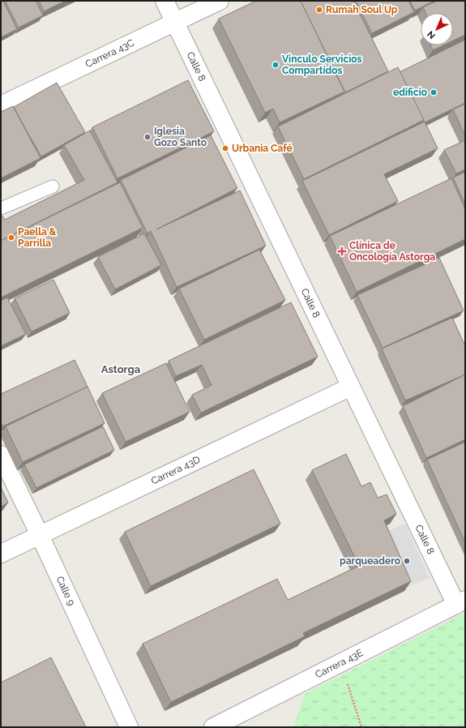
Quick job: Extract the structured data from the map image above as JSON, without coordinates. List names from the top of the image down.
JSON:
{
  "streets": {
    "street": [
      "Carrera 43C",
      "Calle 8",
      "Carrera 43D",
      "Calle 9",
      "Carrera 43E"
    ]
  },
  "crossings": [
    ["Carrera 43C", "Calle 8"],
    ["Calle 8", "Carrera 43D"],
    ["Calle 8", "Carrera 43E"],
    ["Carrera 43D", "Calle 9"]
  ],
  "districts": ["Astorga"],
  "places": {
    "other": [
      "Rumah Soul Up",
      "Vinculo Servicios Compartidos",
      "edificio",
      "Iglesia Gozo Santo",
      "Urbania Café",
      "Paella & Parrilla",
      "parqueadero"
    ],
    "health": ["Clínica de Oncología Astorga"]
  },
  "north": "bottom left"
}
